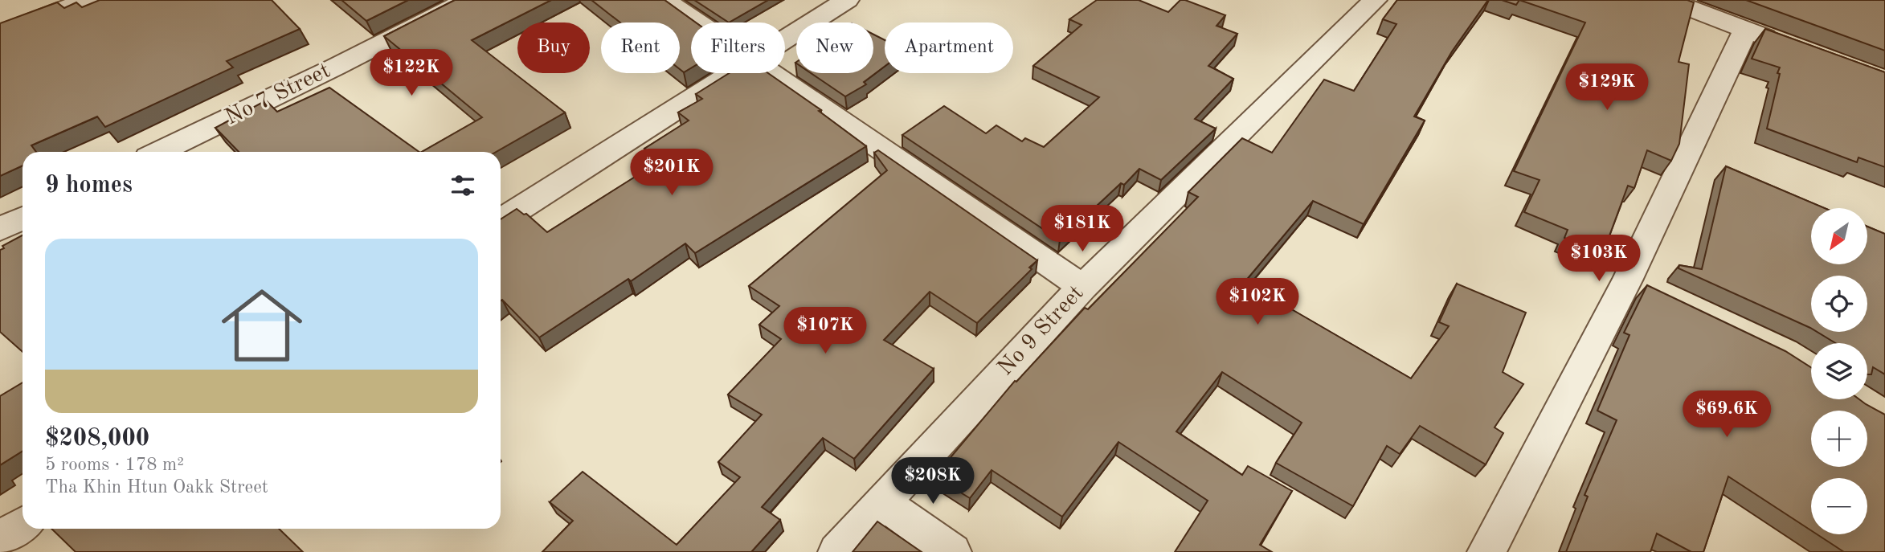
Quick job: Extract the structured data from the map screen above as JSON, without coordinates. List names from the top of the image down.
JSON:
{
  "streets": {
    "street": ["No 7 Street", "No 9 Street"]
  },
  "north": "bottom left",
  "page": {
    "chip": [
      "Buy",
      "Rent",
      "Filters",
      "New",
      "Apartment"
    ],
    "price": [
      "$122K",
      "$129K",
      "$201K",
      "$181K",
      "$103K",
      "$102K",
      "$107K",
      "$69.6K",
      "$208K"
    ],
    "heading": "9 homes",
    "map_buttons": ["+", "−"],
    "list": [
      {
        "name": "$208,000",
        "note": "5 rooms · 178 m² · Tha Khin Htun Oakk Street"
      }
    ]
  }
}
